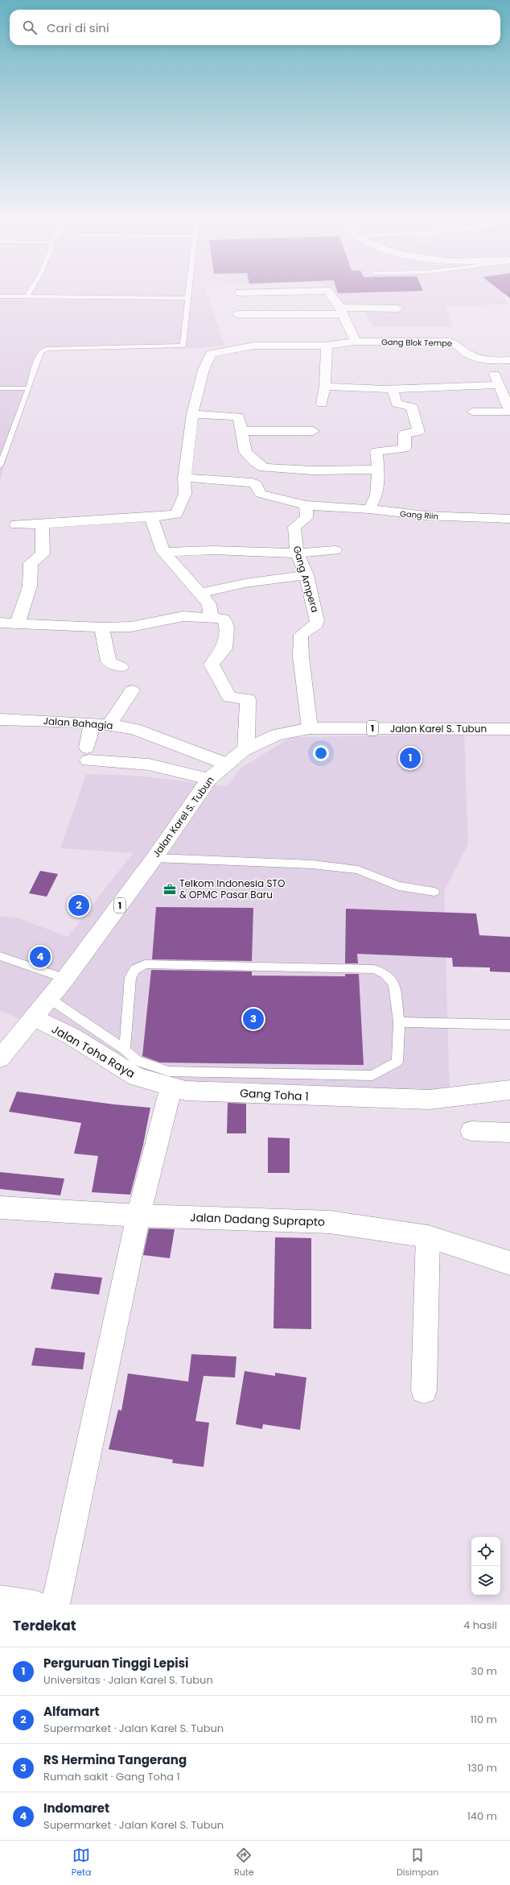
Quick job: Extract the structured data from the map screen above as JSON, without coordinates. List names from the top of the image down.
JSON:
{
  "streets": {
    "main road": [
      "Gang Blok Tempe",
      "Gang Riin",
      "Gang Ampera",
      "Jalan Bahagia",
      "1",
      "Jalan Karel S. Tubun",
      "Jalan Toha Raya",
      "Gang Toha 1",
      "Jalan Dadang Suprapto"
    ]
  },
  "crossings": [
    ["Gang Riin", "Gang Ampera"],
    ["Gang Ampera", "Jalan Karel S. Tubun"],
    ["Jalan Bahagia", "Jalan Karel S. Tubun"],
    ["Jalan Karel S. Tubun", "Jalan Toha Raya"],
    ["Jalan Toha Raya", "Gang Toha 1"]
  ],
  "places": {
    "office": ["Telkom Indonesia STO & OPMC Pasar Baru"]
  },
  "page": {
    "search": "Cari di sini",
    "pins": [
      "1",
      "2",
      "4",
      "3"
    ],
    "heading": ["Terdekat", "4 hasil"],
    "list": [
      {
        "mark": "1",
        "name": "Perguruan Tinggi Lepisi",
        "note": "Universitas · Jalan Karel S. Tubun",
        "value": "30 m"
      },
      {
        "mark": "2",
        "name": "Alfamart",
        "note": "Supermarket · Jalan Karel S. Tubun",
        "value": "110 m"
      },
      {
        "mark": "3",
        "name": "RS Hermina Tangerang",
        "note": "Rumah sakit · Gang Toha 1",
        "value": "130 m"
      },
      {
        "mark": "4",
        "name": "Indomaret",
        "note": "Supermarket · Jalan Karel S. Tubun",
        "value": "140 m"
      }
    ],
    "nav": ["Peta", "Rute", "Disimpan"]
  }
}
